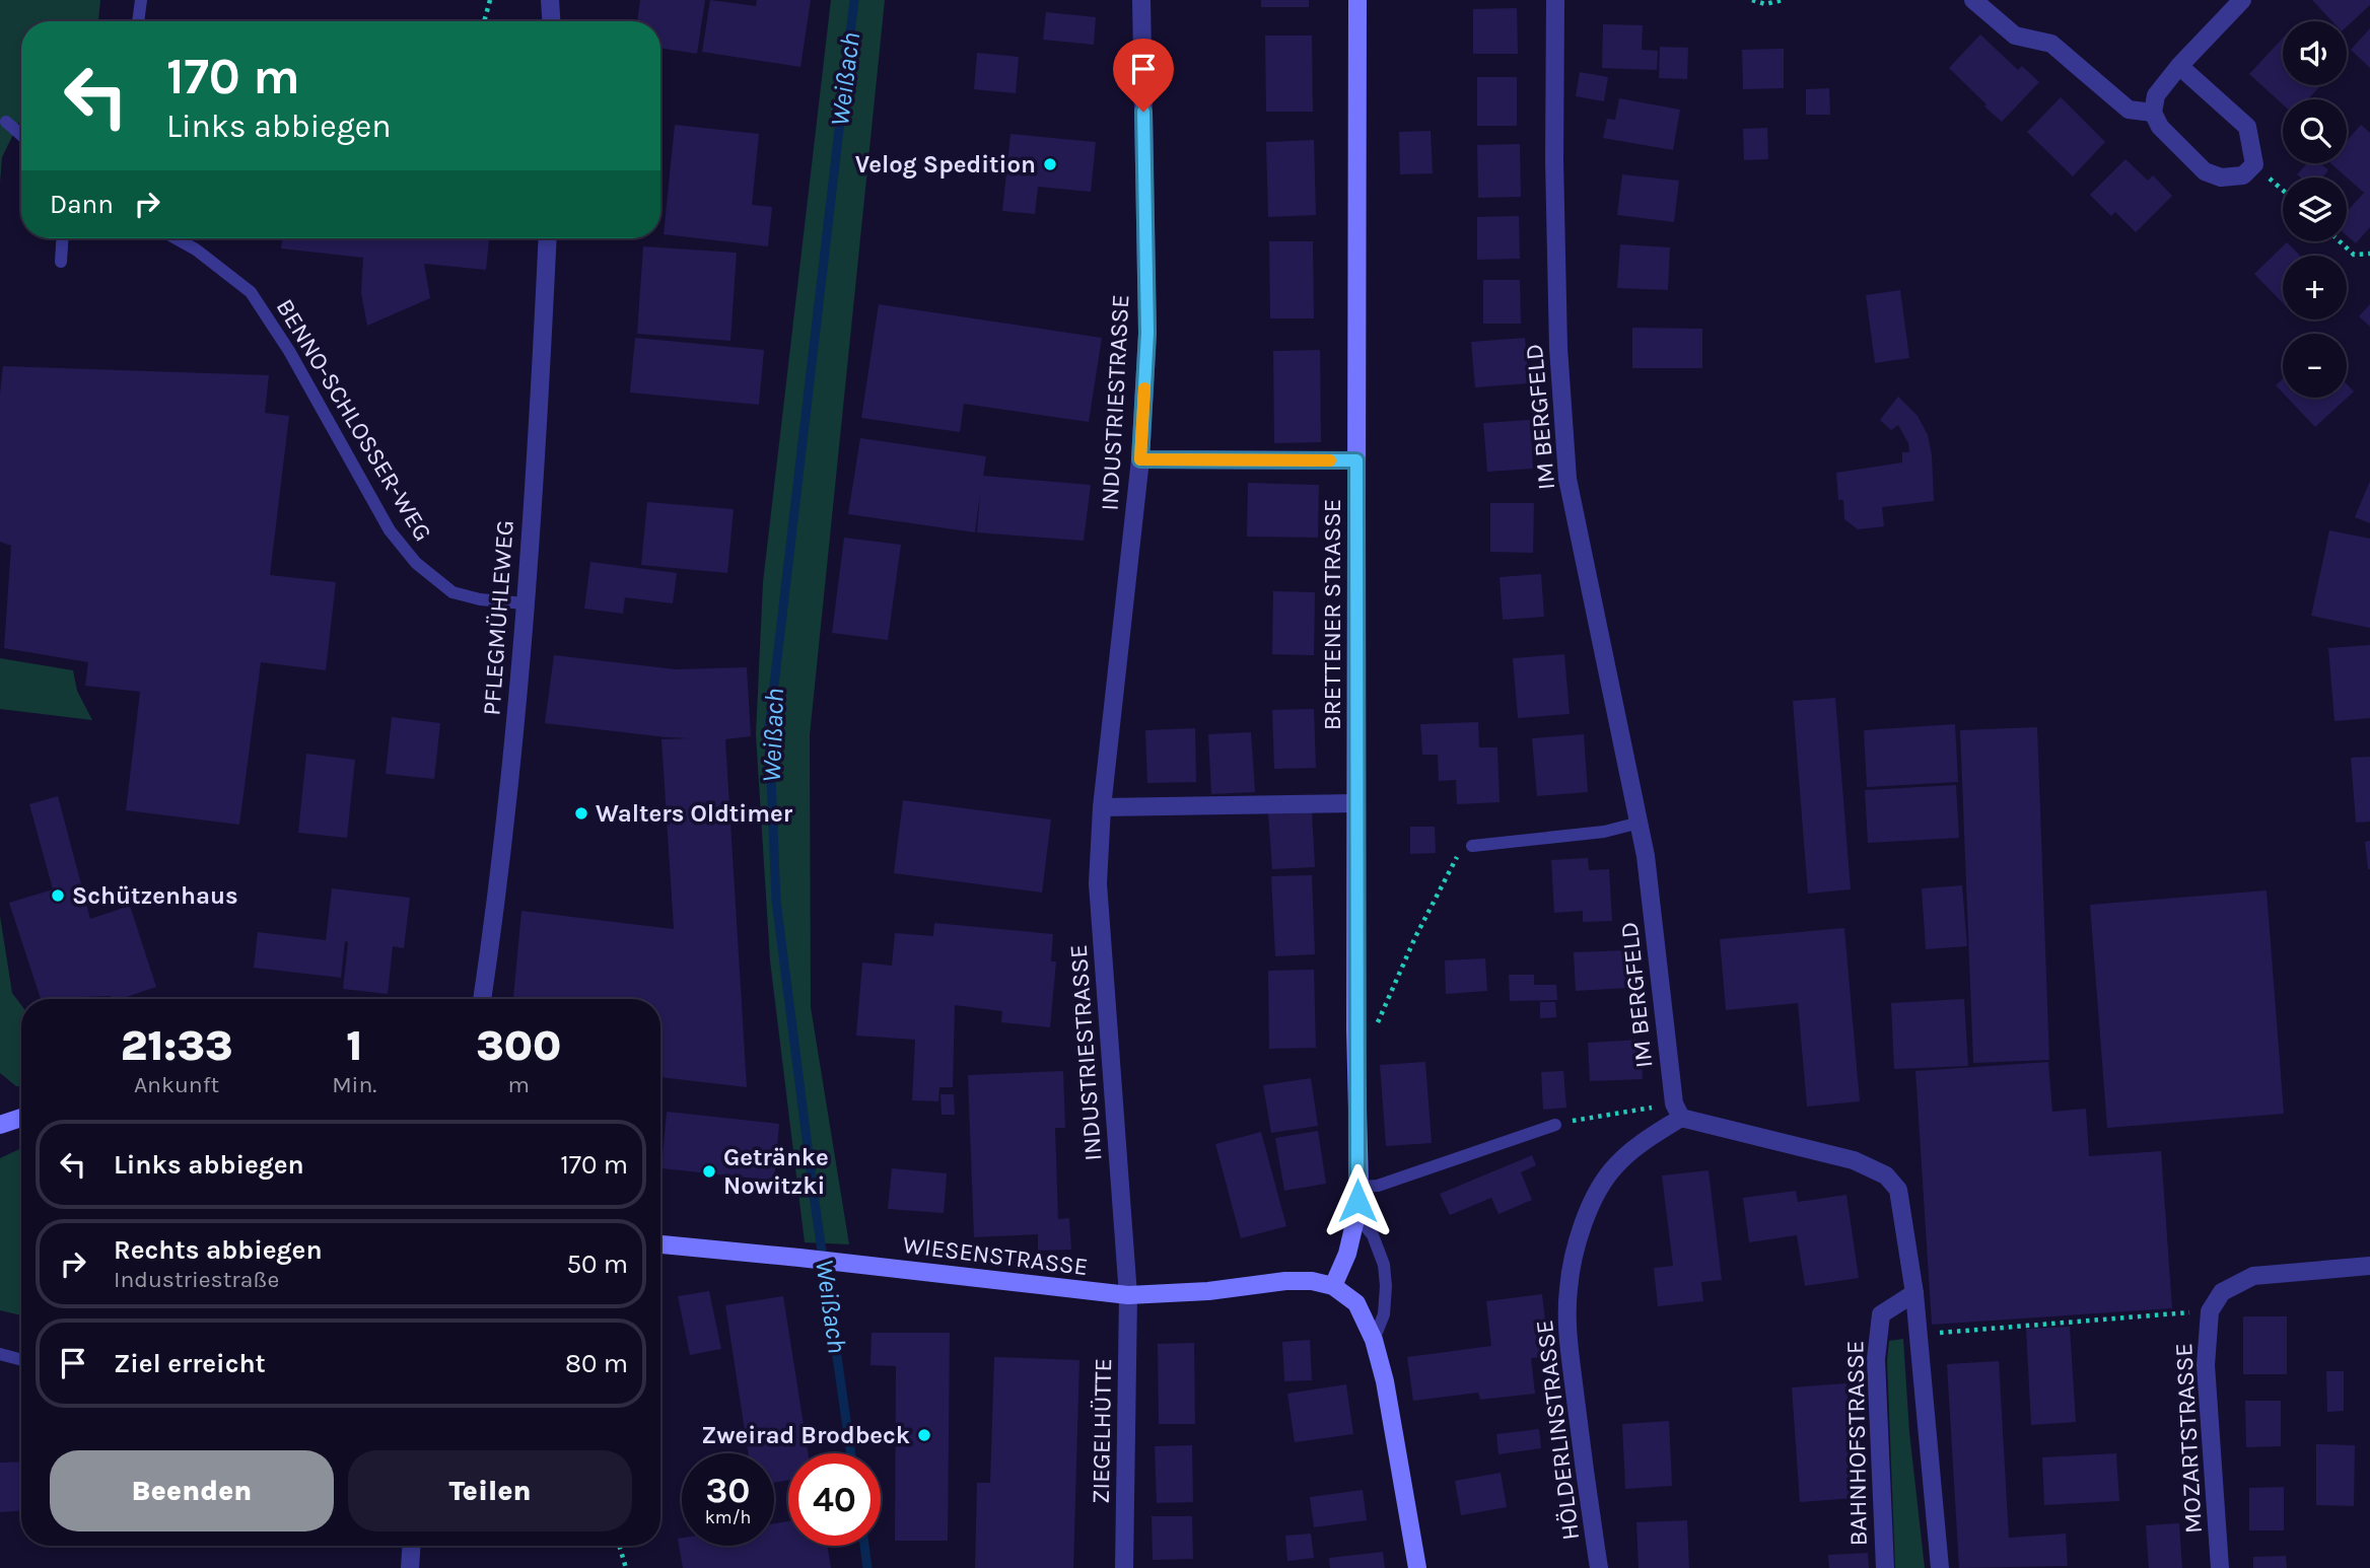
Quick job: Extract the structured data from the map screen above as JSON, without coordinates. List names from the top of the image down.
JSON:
{
  "streets": {
    "street": [
      "INDUSTRIESTRASSE",
      "IM BERGFELD",
      "BRETTENER STRASSE",
      "PFLEGMÜHLEWEG",
      "WIESENSTRASSE",
      "HÖLDERLINSTRASSE",
      "ZIEGELHÜTTE",
      "MOZARTSTRASSE",
      "BAHNHOFSTRASSE"
    ],
    "lane": ["BENNO-SCHLOSSER-WEG"]
  },
  "crossings": [
    ["INDUSTRIESTRASSE", "WIESENSTRASSE"],
    ["INDUSTRIESTRASSE", "ZIEGELHÜTTE"],
    ["IM BERGFELD", "HÖLDERLINSTRASSE"],
    ["BENNO-SCHLOSSER-WEG", "PFLEGMÜHLEWEG"],
    ["BRETTENER STRASSE", "WIESENSTRASSE"],
    ["WIESENSTRASSE", "ZIEGELHÜTTE"]
  ],
  "water": ["Weißach"],
  "places": [
    "Velog Spedition",
    "Walters Oldtimer",
    "Schützenhaus",
    "Getränke Nowitzki",
    "Zweirad Brodbeck"
  ],
  "page": {
    "map_buttons": ["+", "−"],
    "turn": ["170 m", "Links abbiegen"],
    "then": "Dann",
    "eta": [
      "21:33",
      "Ankunft",
      "1",
      "Min.",
      "300",
      "m"
    ],
    "list": [
      {
        "name": "Links abbiegen",
        "value": "170 m"
      },
      {
        "name": "Rechts abbiegen",
        "note": "Industriestraße",
        "value": "50 m"
      },
      {
        "name": "Ziel erreicht",
        "value": "80 m"
      }
    ],
    "buttons": ["Beenden", "Teilen"],
    "speed": "30 km/h",
    "limit": "40"
  }
}
